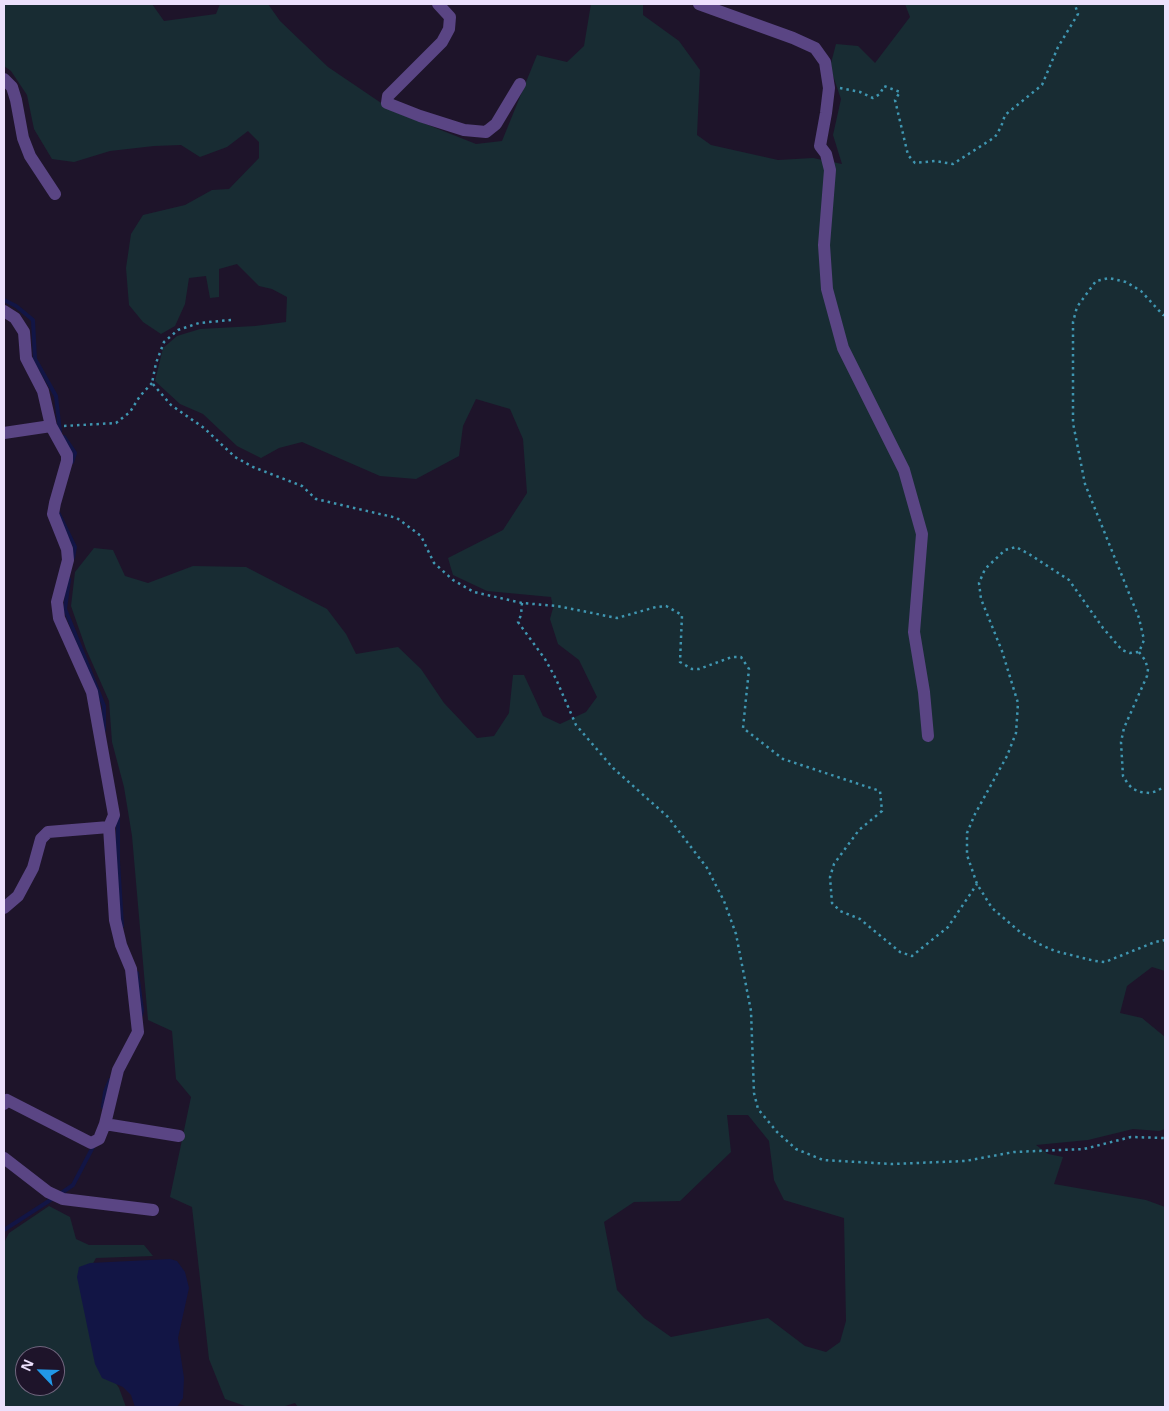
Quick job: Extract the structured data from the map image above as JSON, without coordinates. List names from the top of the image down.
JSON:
{
  "north": "top left"
}
